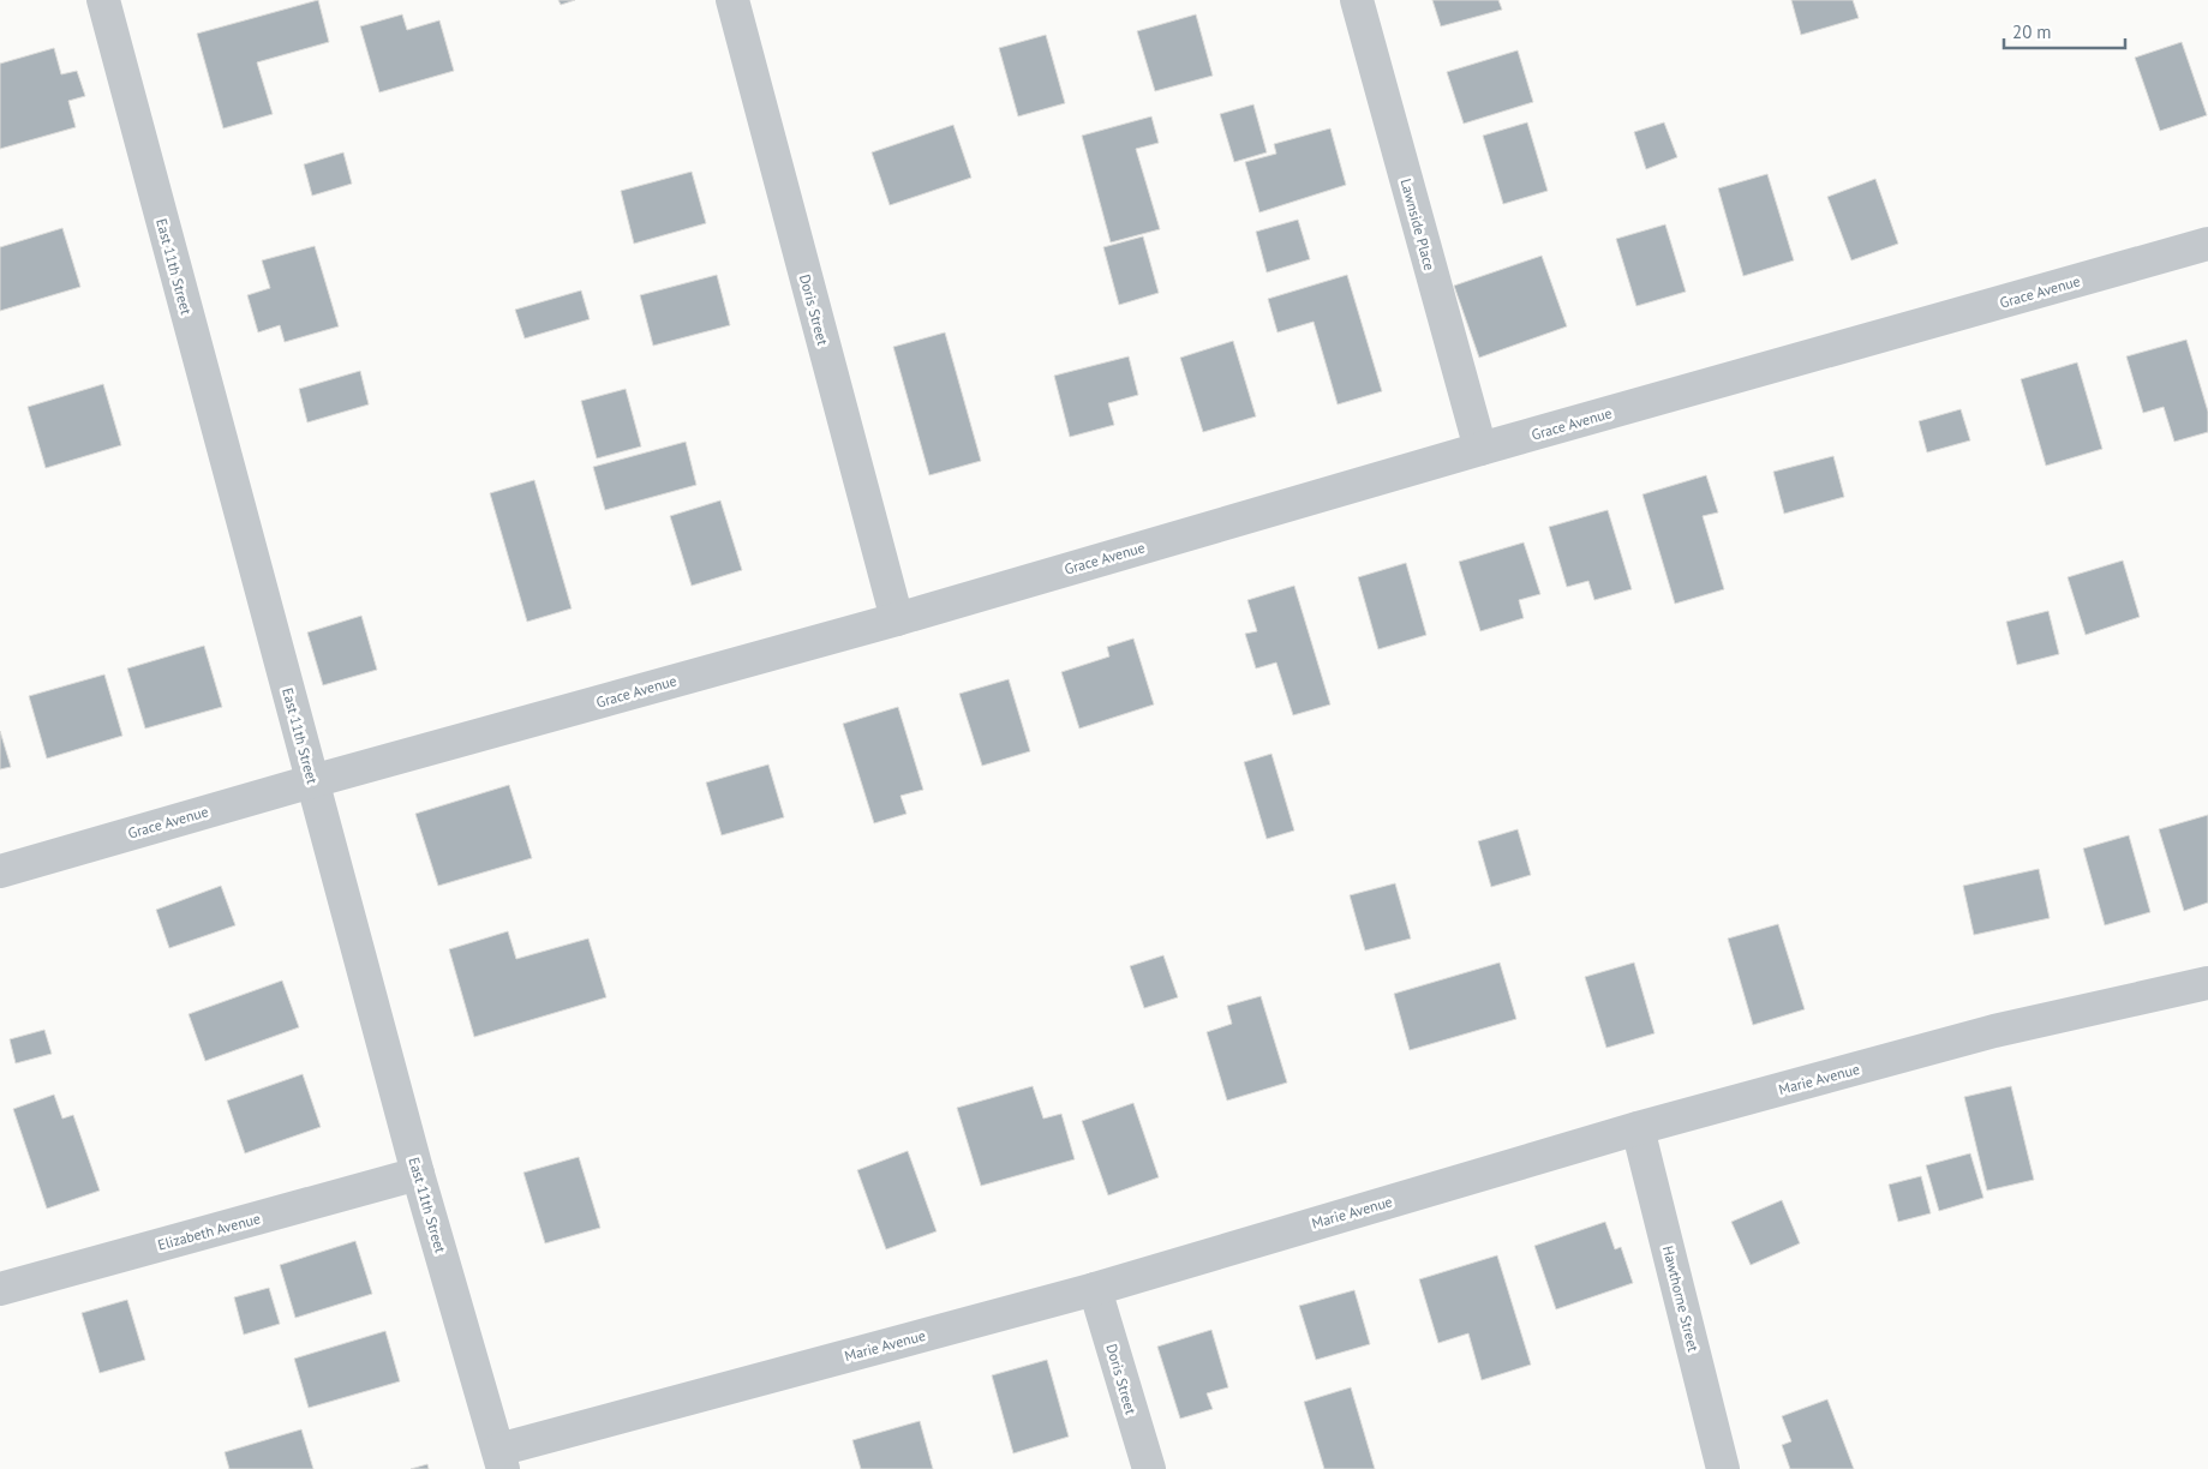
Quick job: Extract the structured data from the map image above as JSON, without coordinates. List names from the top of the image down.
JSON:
{
  "streets": {
    "street": [
      "Lawnside Place",
      "East 11th Street",
      "Grace Avenue",
      "Doris Street",
      "Marie Avenue",
      "Elizabeth Avenue",
      "Hawthorne Street"
    ]
  },
  "crossings": [
    ["Lawnside Place", "Grace Avenue"],
    ["East 11th Street", "Grace Avenue"],
    ["East 11th Street", "Marie Avenue"],
    ["East 11th Street", "Elizabeth Avenue"],
    ["Grace Avenue", "Doris Street"],
    ["Doris Street", "Marie Avenue"],
    ["Marie Avenue", "Hawthorne Street"]
  ],
  "scale_bar": "20 m"
}
